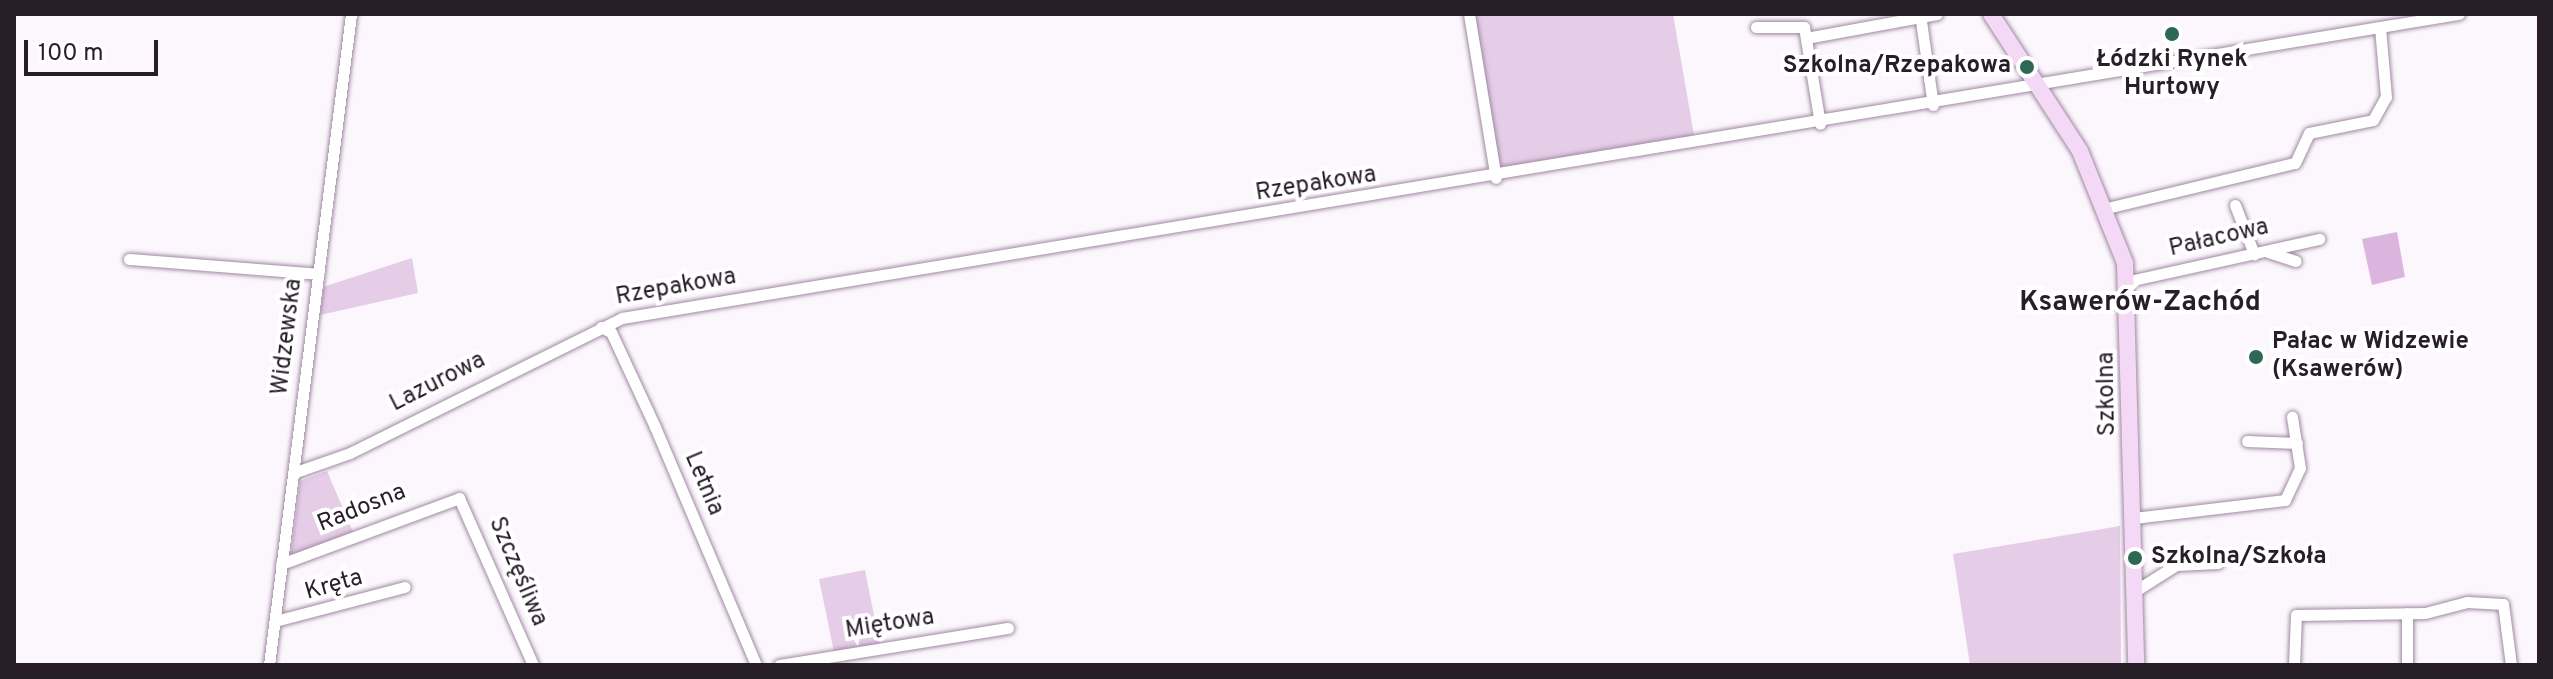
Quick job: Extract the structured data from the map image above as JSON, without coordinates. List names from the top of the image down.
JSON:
{
  "streets": {
    "street": [
      "Rzepakowa",
      "Pałacowa",
      "Widzewska",
      "Lazurowa",
      "Szkolna",
      "Letnia",
      "Radosna",
      "Szczęśliwa",
      "Kręta",
      "Miętowa"
    ]
  },
  "crossings": [
    ["Rzepakowa", "Lazurowa"],
    ["Rzepakowa", "Szkolna"],
    ["Rzepakowa", "Letnia"],
    ["Pałacowa", "Szkolna"],
    ["Widzewska", "Lazurowa"],
    ["Widzewska", "Radosna"],
    ["Widzewska", "Kręta"],
    ["Lazurowa", "Letnia"],
    ["Radosna", "Szczęśliwa"]
  ],
  "districts": ["Ksawerów-Zachód"],
  "places": [
    "Łódzki Rynek Hurtowy",
    "Szkolna/Rzepakowa",
    "Pałac w Widzewie (Ksawerów)",
    "Szkolna/Szkoła"
  ],
  "scale_bar": "100 m"
}
